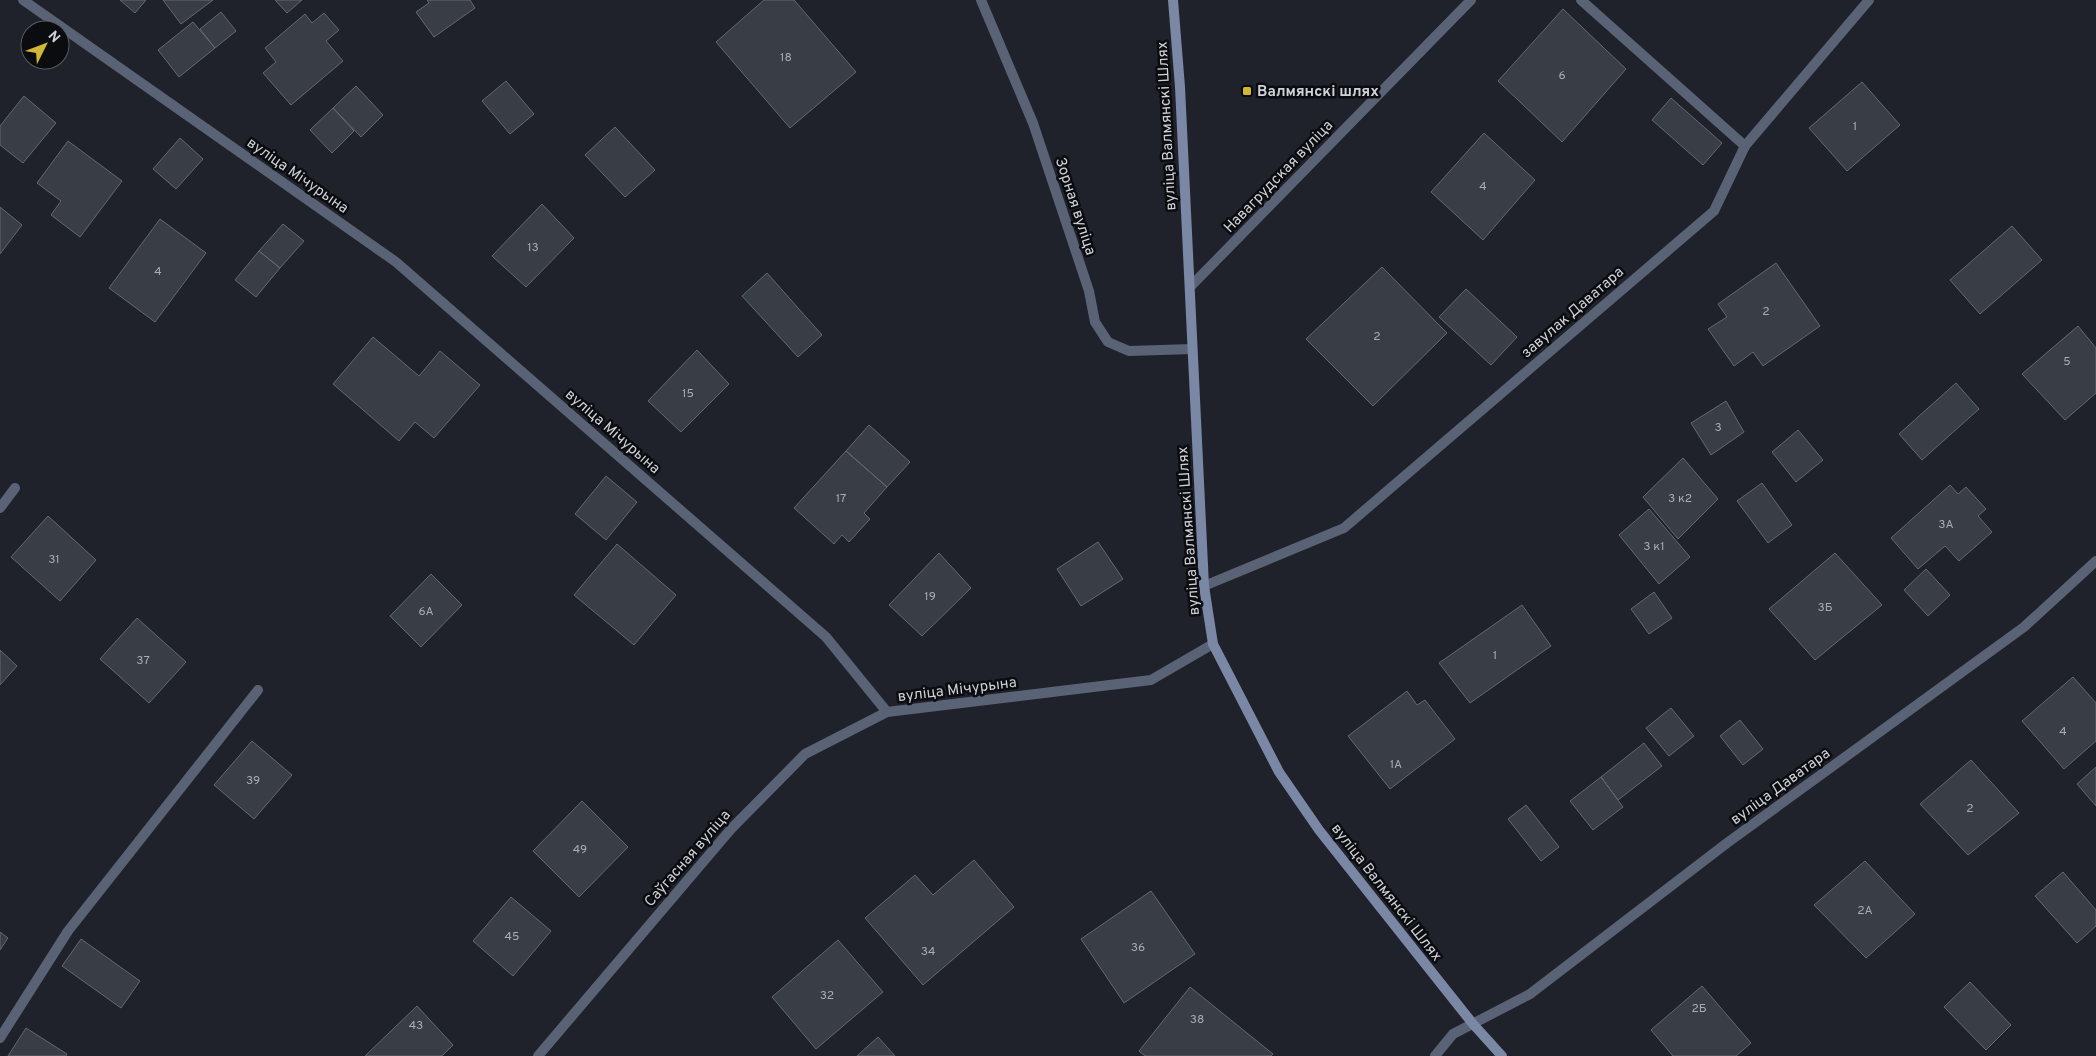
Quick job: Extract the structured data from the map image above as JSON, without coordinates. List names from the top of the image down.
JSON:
{
  "streets": {
    "main road": ["вуліца Валмянскі Шлях"],
    "street": [
      "вуліца Мічурына",
      "Навагрудская вуліца",
      "Зорная вуліца",
      "завулак Даватара",
      "вуліца Даватара",
      "Саўгасная вуліца"
    ]
  },
  "crossings": [
    ["вуліца Валмянскі Шлях", "вуліца Мічурына"],
    ["вуліца Валмянскі Шлях", "Навагрудская вуліца"],
    ["вуліца Валмянскі Шлях", "Зорная вуліца"],
    ["вуліца Валмянскі Шлях", "завулак Даватара"],
    ["вуліца Валмянскі Шлях", "вуліца Даватара"],
    ["вуліца Мічурына", "Саўгасная вуліца"]
  ],
  "places": {
    "transit": ["Валмянскі шлях"]
  },
  "house_numbers": [
    "18",
    "6",
    "1",
    "4",
    "13",
    "4",
    "2",
    "2",
    "5",
    "15",
    "3",
    "17",
    "3 к2",
    "3А",
    "3 к1",
    "31",
    "19",
    "3Б",
    "6А",
    "1",
    "37",
    "4",
    "1А",
    "39",
    "2",
    "49",
    "2А",
    "45",
    "36",
    "34",
    "32",
    "2Б",
    "38",
    "43"
  ],
  "north": "top right"
}
